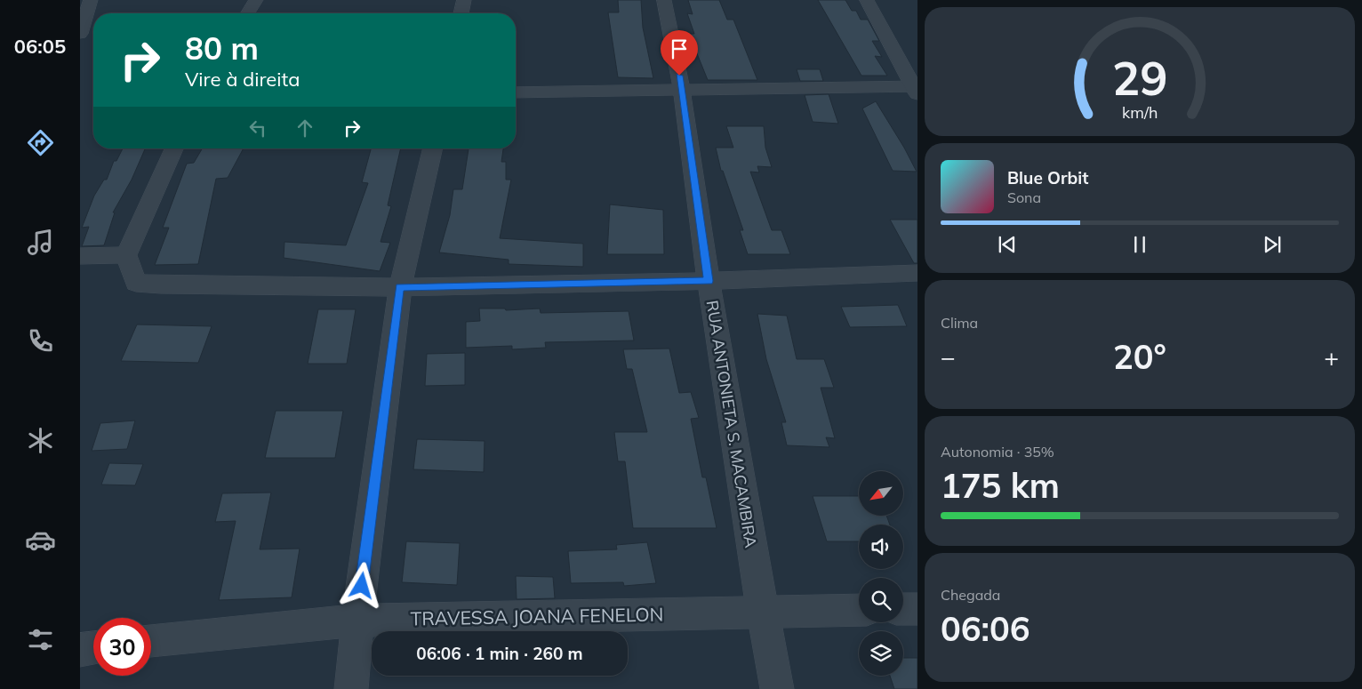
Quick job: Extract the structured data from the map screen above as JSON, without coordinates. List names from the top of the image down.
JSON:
{
  "streets": {
    "street": ["RUA ANTONIETA S. MACAMBIRA", "TRAVESSA JOANA FENELON"]
  },
  "crossings": [
    ["RUA ANTONIETA S. MACAMBIRA", "TRAVESSA JOANA FENELON"]
  ],
  "north": "bottom left",
  "page": {
    "tabs": "06:05",
    "turn": ["80 m", "Vire à direita"],
    "song": ["Blue Orbit", "Sona"],
    "tile": [
      "Clima",
      ["Autonomia · 35%", "175 km"],
      ["Chegada", "06:06"]
    ],
    "heat": ["−", "20°", "+"],
    "limit": "30",
    "trip": "06:06 · 1 min · 260 m",
    "gauge": ["29", "km/h"]
  }
}
